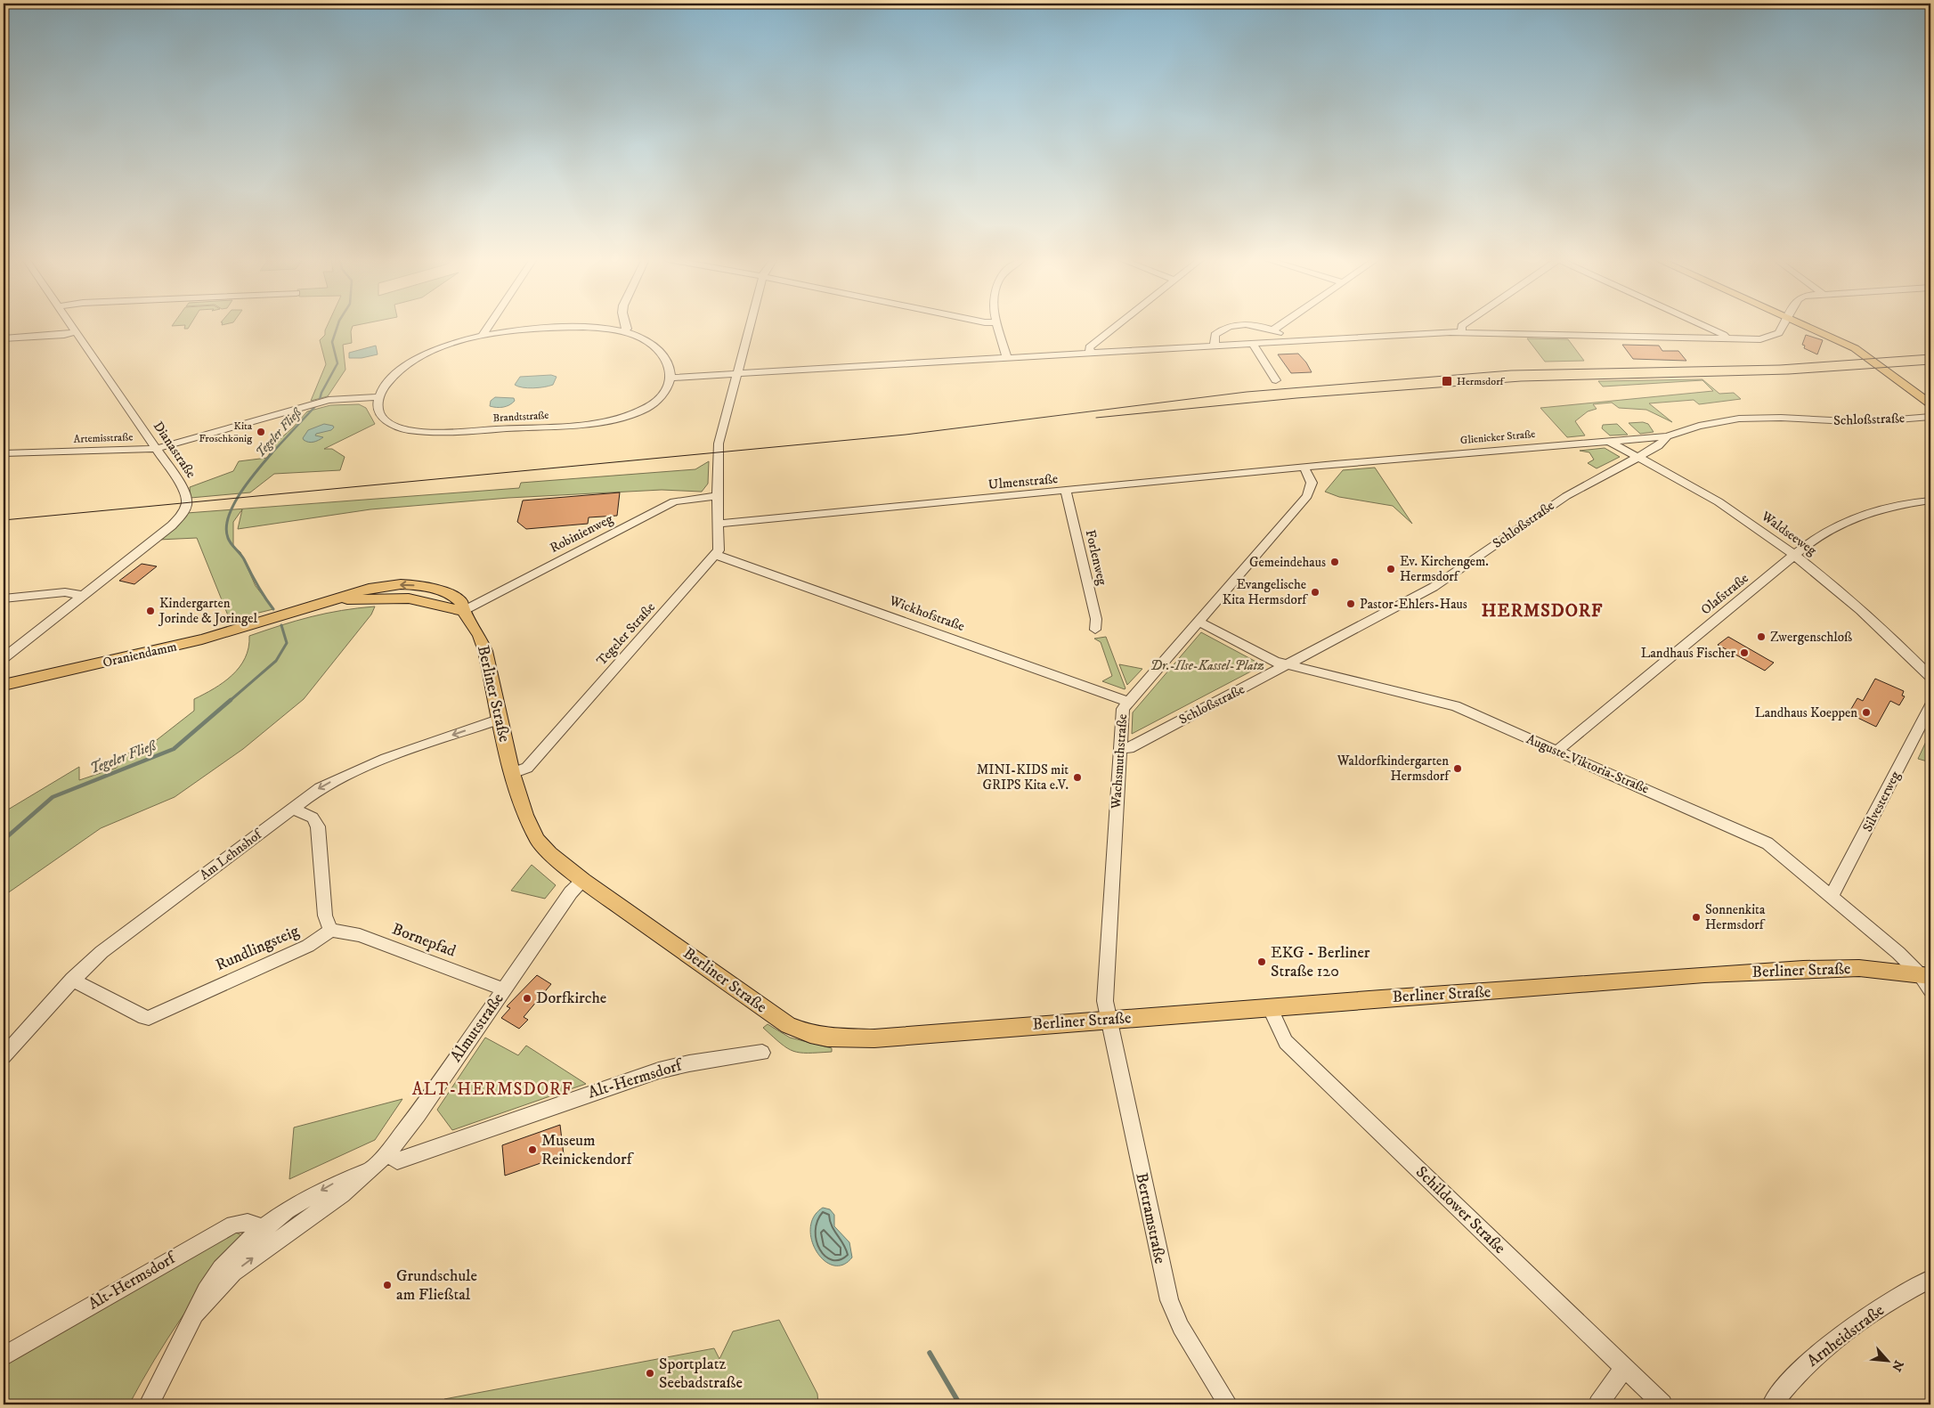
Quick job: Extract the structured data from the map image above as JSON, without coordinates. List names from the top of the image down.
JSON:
{
  "streets": {
    "main road": ["Oraniendamm", "Berliner Straße"],
    "street": [
      "Brandtstraße",
      "Schloßstraße",
      "Glienicker Straße",
      "Artemisstraße",
      "Dianastraße",
      "Ulmenstraße",
      "Robinienweg",
      "Waldseeweg",
      "Forlenweg",
      "Olafstraße",
      "Wickhofstraße",
      "Tegeler Straße",
      "Wachsmuthstraße",
      "Auguste-Viktoria-Straße",
      "Silvesterweg",
      "Am Lehnshof",
      "Bornepfad",
      "Rundlingsteig",
      "Almutstraße",
      "Alt-Hermsdorf",
      "Schildower Straße",
      "Bertramstraße",
      "Arnheidstraße"
    ]
  },
  "crossings": [
    ["Brandtstraße", "Artemisstraße"],
    ["Schloßstraße", "Glienicker Straße"],
    ["Schloßstraße", "Waldseeweg"],
    ["Schloßstraße", "Wachsmuthstraße"],
    ["Schloßstraße", "Auguste-Viktoria-Straße"],
    ["Glienicker Straße", "Ulmenstraße"],
    ["Glienicker Straße", "Waldseeweg"],
    ["Artemisstraße", "Dianastraße"],
    ["Ulmenstraße", "Forlenweg"],
    ["Ulmenstraße", "Wachsmuthstraße"],
    ["Robinienweg", "Oraniendamm"],
    ["Robinienweg", "Berliner Straße"],
    ["Waldseeweg", "Olafstraße"],
    ["Olafstraße", "Auguste-Viktoria-Straße"],
    ["Wickhofstraße", "Tegeler Straße"],
    ["Wickhofstraße", "Wachsmuthstraße"],
    ["Tegeler Straße", "Berliner Straße"],
    ["Oraniendamm", "Berliner Straße"],
    ["Berliner Straße", "Wachsmuthstraße"],
    ["Berliner Straße", "Auguste-Viktoria-Straße"],
    ["Berliner Straße", "Am Lehnshof"],
    ["Berliner Straße", "Almutstraße"],
    ["Berliner Straße", "Schildower Straße"],
    ["Berliner Straße", "Bertramstraße"],
    ["Wachsmuthstraße", "Auguste-Viktoria-Straße"],
    ["Wachsmuthstraße", "Bertramstraße"],
    ["Auguste-Viktoria-Straße", "Silvesterweg"],
    ["Am Lehnshof", "Rundlingsteig"],
    ["Bornepfad", "Rundlingsteig"],
    ["Bornepfad", "Almutstraße"],
    ["Almutstraße", "Alt-Hermsdorf"]
  ],
  "one_way": ["Am Lehnshof"],
  "districts": ["HERMSDORF", "ALT-HERMSDORF"],
  "water": ["Tegeler Fließ"],
  "parks": ["Dr.-Ilse-Kassel-Platz"],
  "places": {
    "transit": ["Hermsdorf"],
    "other": [
      "Kita Froschkönig",
      "Gemeindehaus",
      "Ev. Kirchengem. Hermsdorf",
      "Evangelische Kita Hermsdorf",
      "Pastor-Ehlers-Haus",
      "Kindergarten Jorinde & Joringel",
      "Zwergenschloß",
      "Landhaus Fischer",
      "Landhaus Koeppen",
      "Waldorfkindergarten Hermsdorf",
      "MINI-KIDS mit GRIPS Kita e.V.",
      "Sonnenkita Hermsdorf",
      "EKG - Berliner Straße 120",
      "Dorfkirche",
      "Museum Reinickendorf",
      "Grundschule am Fließtal",
      "Sportplatz Seebadstraße"
    ]
  },
  "north": "bottom right"
}
